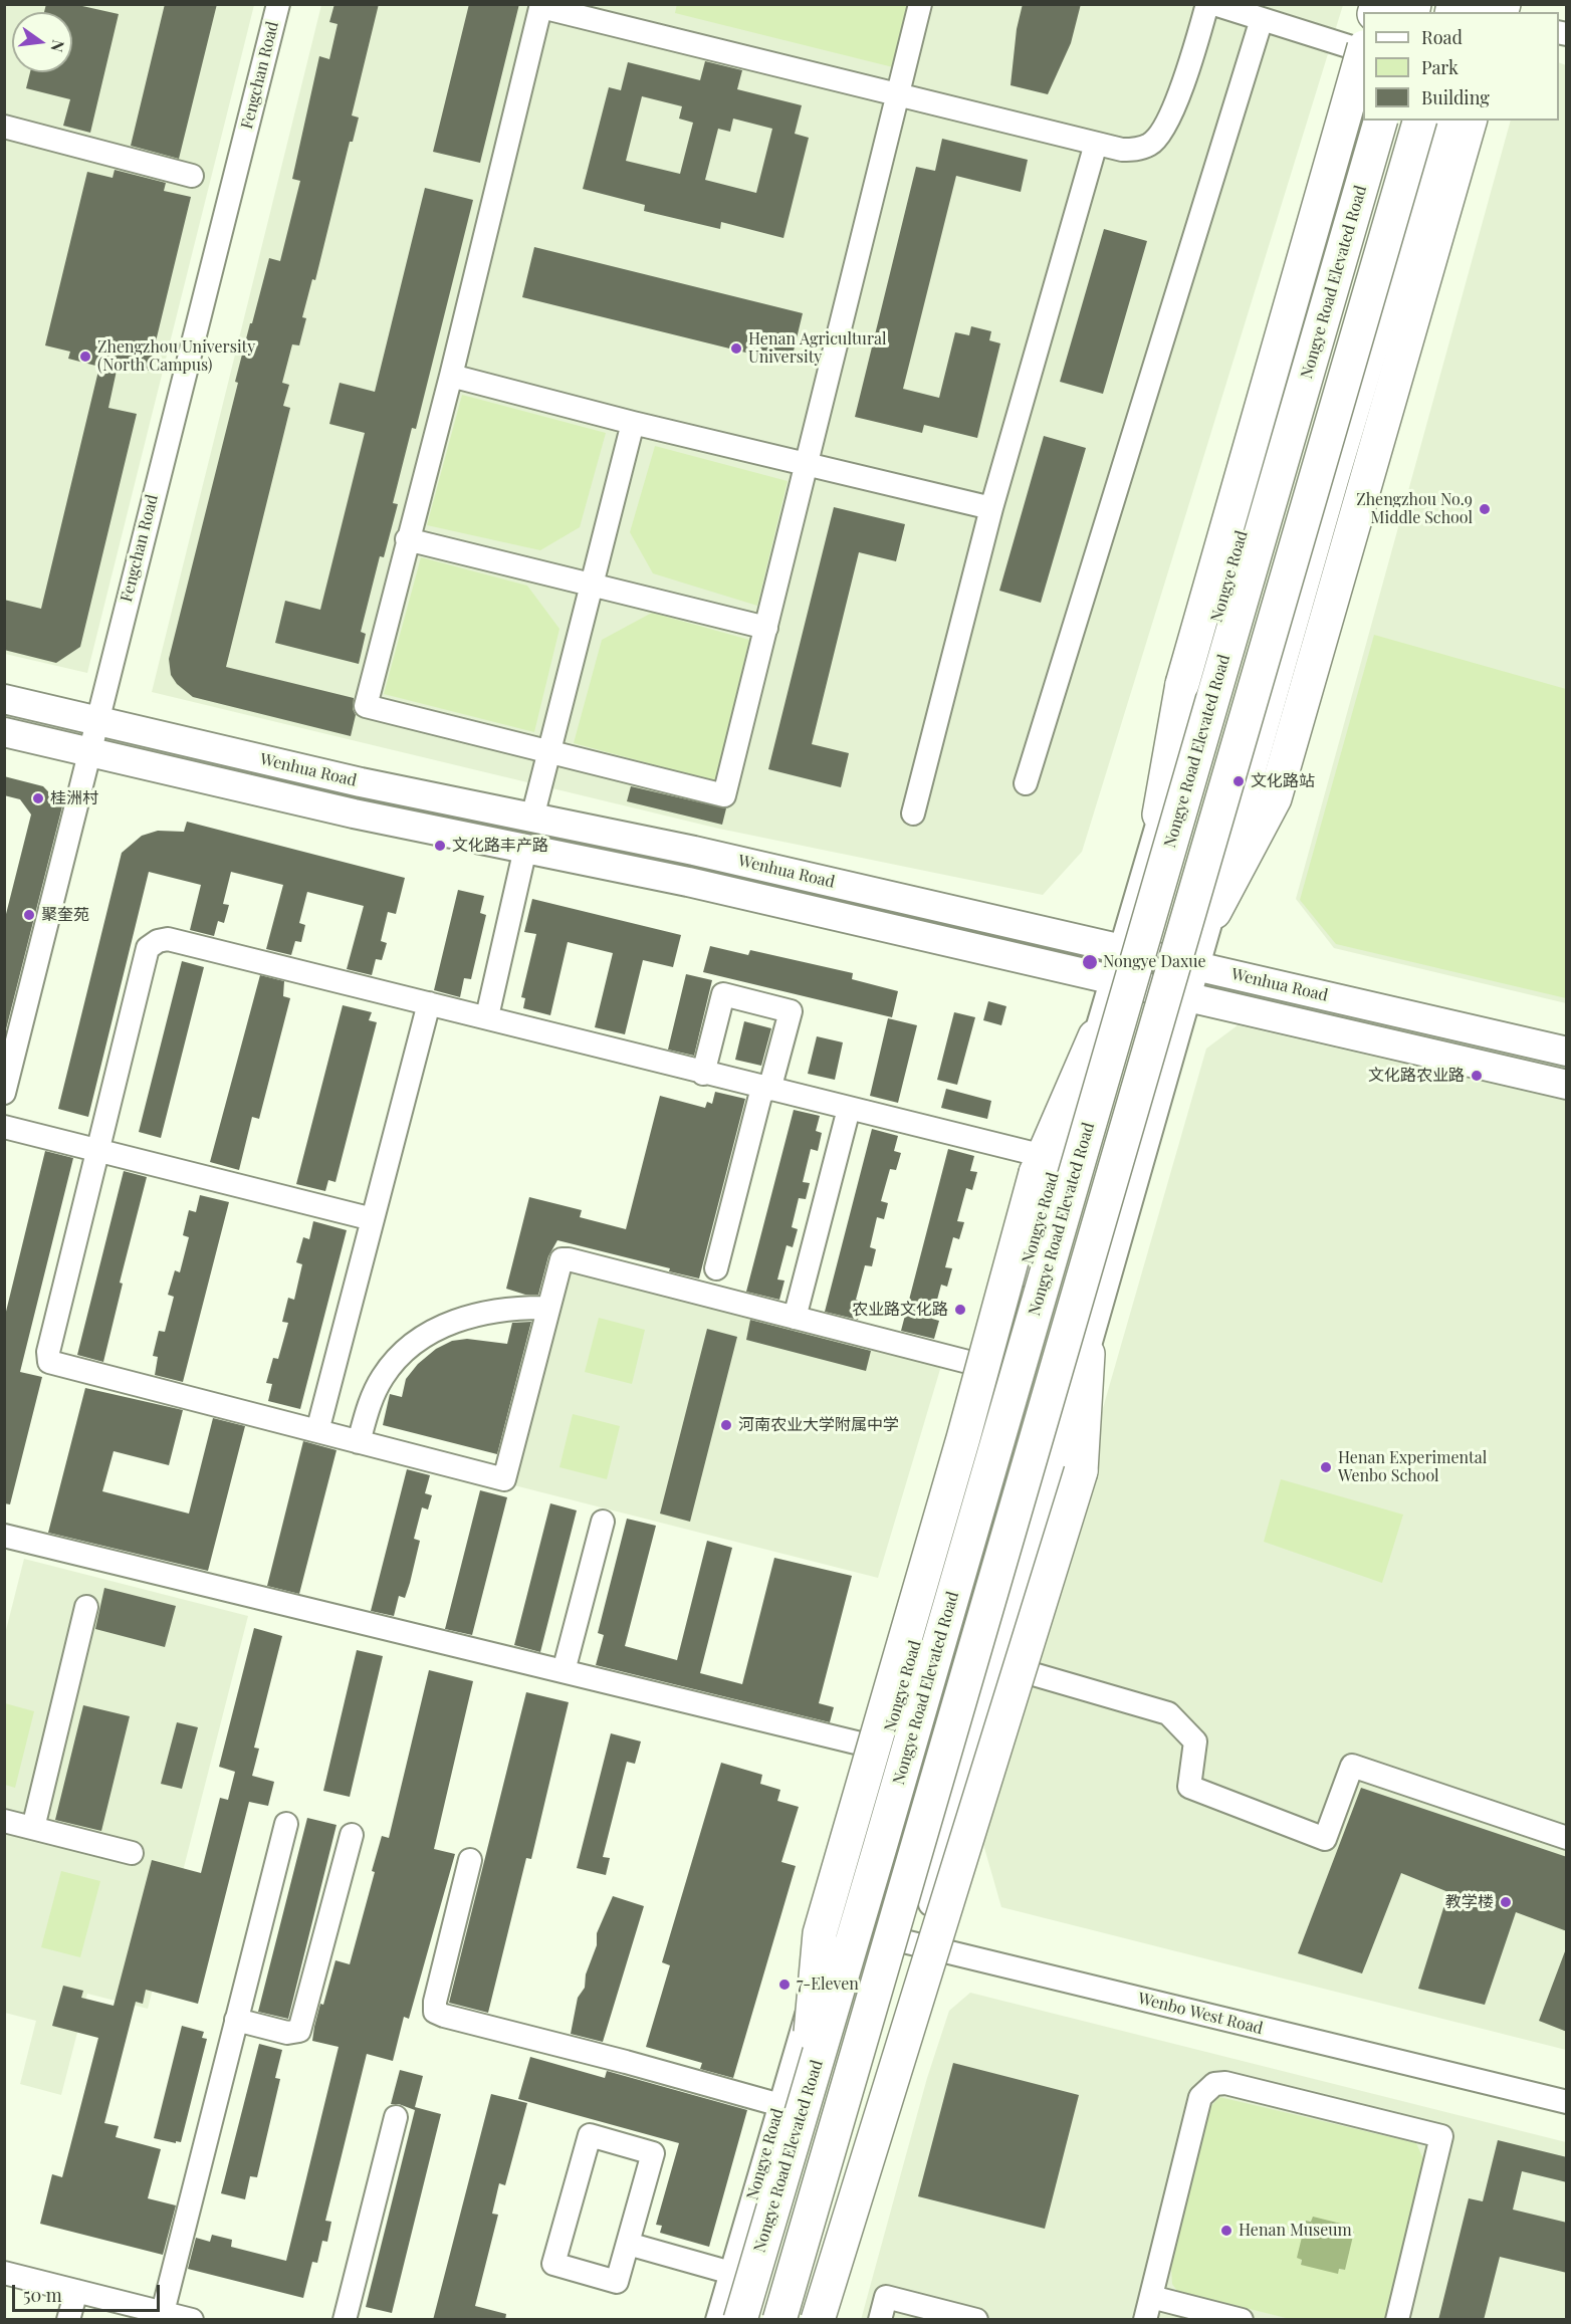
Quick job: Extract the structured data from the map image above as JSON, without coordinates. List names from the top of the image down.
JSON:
{
  "streets": {
    "highway": ["Nongye Road Elevated Road"],
    "main road": ["Wenhua Road"],
    "street": ["Fengchan Road", "Nongye Road", "Wenbo West Road"]
  },
  "crossings": [
    ["Fengchan Road", "Wenhua Road"],
    ["Nongye Road Elevated Road", "Nongye Road"],
    ["Nongye Road", "Wenhua Road"],
    ["Nongye Road", "Wenbo West Road"]
  ],
  "places": [
    "Henan Agricultural University",
    "Zhengzhou University (North Campus)",
    "Zhengzhou No.9 Middle School",
    "文化路站",
    "桂洲村",
    "文化路丰产路",
    "聚奎苑",
    "Nongye Daxue",
    "文化路农业路",
    "农业路文化路",
    "河南农业大学附属中学",
    "Henan Experimental Wenbo School",
    "教学楼",
    "7-Eleven",
    "Henan Museum"
  ],
  "legend": ["Road", "Park", "Building"],
  "scale_bar": "50 m",
  "north": "right"
}
